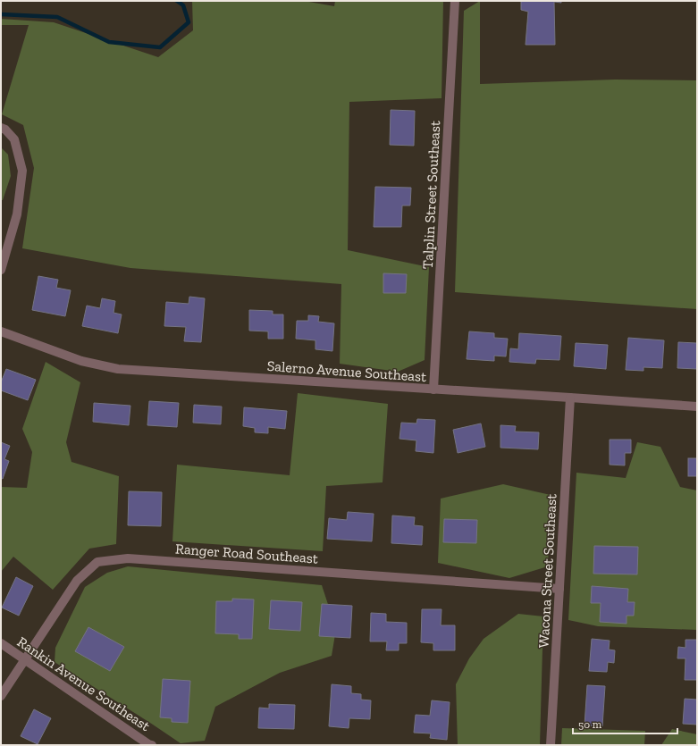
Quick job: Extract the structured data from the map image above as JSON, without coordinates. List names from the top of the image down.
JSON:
{
  "streets": {
    "street": [
      "Talplin Street Southeast",
      "Salerno Avenue Southeast",
      "Ranger Road Southeast",
      "Wacona Street Southeast",
      "Rankin Avenue Southeast"
    ]
  },
  "crossings": [
    ["Talplin Street Southeast", "Salerno Avenue Southeast"],
    ["Salerno Avenue Southeast", "Wacona Street Southeast"],
    ["Ranger Road Southeast", "Wacona Street Southeast"],
    ["Ranger Road Southeast", "Rankin Avenue Southeast"]
  ],
  "scale_bar": "50 m"
}
